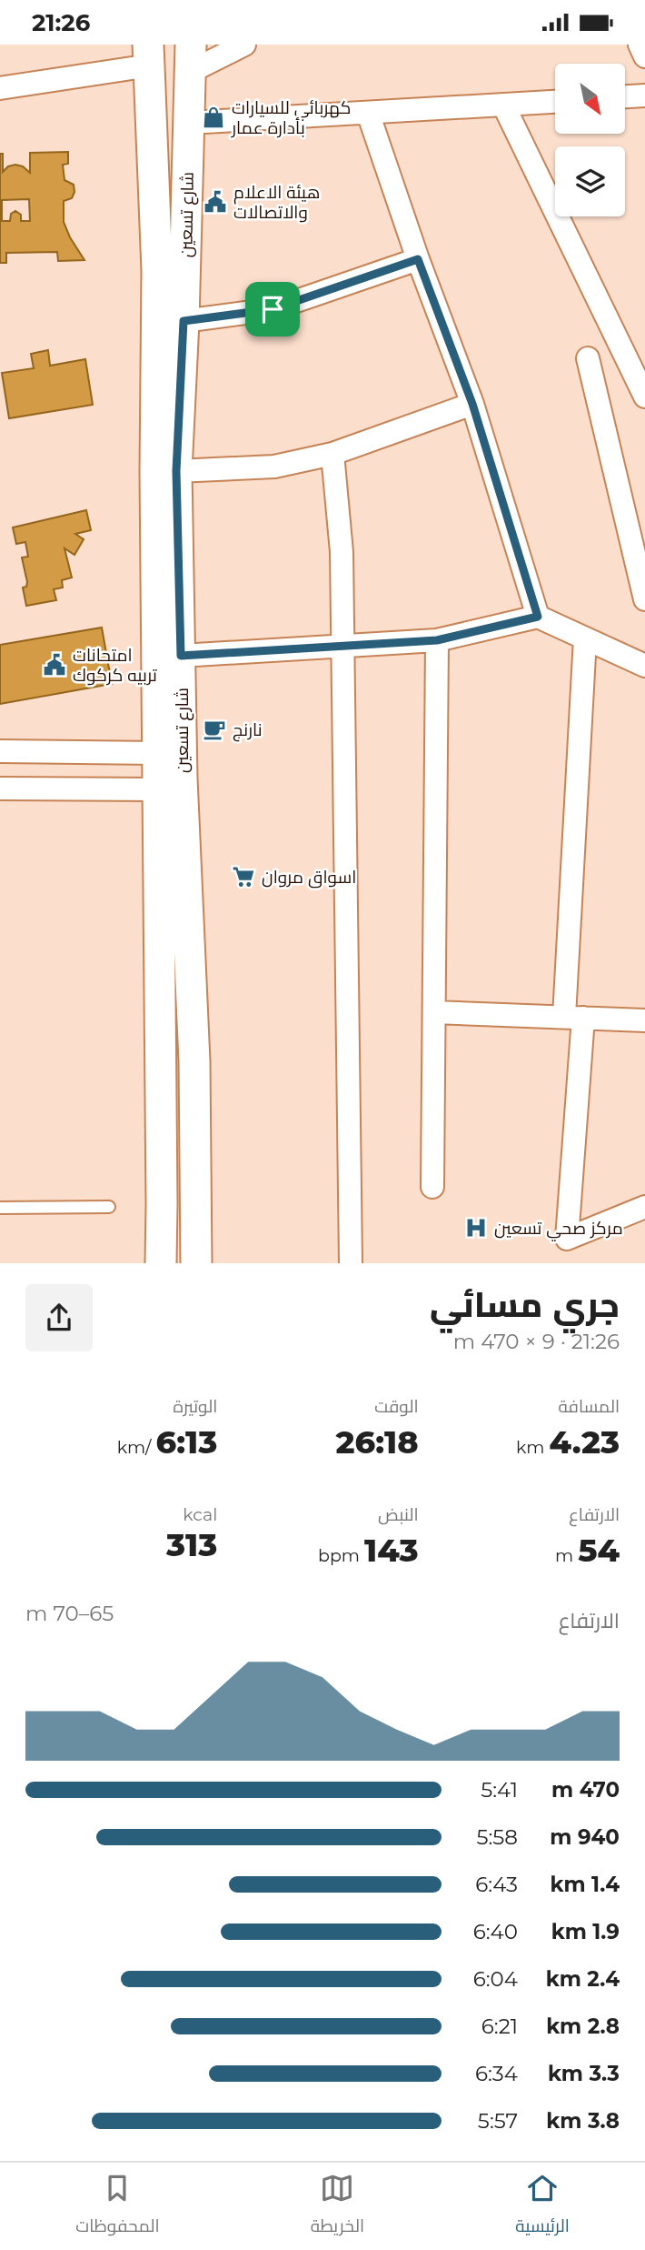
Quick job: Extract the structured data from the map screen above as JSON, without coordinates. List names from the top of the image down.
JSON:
{
  "streets": {
    "main road": ["شارع تسعين"]
  },
  "places": {
    "shop": ["كهربائي للسيارات بأدارة عمار"],
    "public building": ["هيئة الاعلام والاتصالات", "امتحانات تربيه كركوك"],
    "cafe": ["نارنج"],
    "supermarket": ["اسواق مروان"],
    "hospital": ["مركز صحي تسعين"]
  },
  "north": "bottom right",
  "page": {
    "status": "21:26",
    "heading": ["جري مسائي", "21:26 · 9 × 470 m"],
    "stats": [
      ["المسافة", "4.23 km"],
      ["الوقت", "26:18"],
      ["الوتيرة", "6:13 /km"],
      ["الارتفاع", "54 m"],
      ["النبض", "143 bpm"],
      ["kcal", "313"]
    ],
    "chart": ["الارتفاع", "65–70 m"],
    "list": [
      {
        "name": "470 m",
        "note": "5:41"
      },
      {
        "name": "940 m",
        "note": "5:58"
      },
      {
        "name": "1.4 km",
        "note": "6:43"
      },
      {
        "name": "1.9 km",
        "note": "6:40"
      },
      {
        "name": "2.4 km",
        "note": "6:04"
      },
      {
        "name": "2.8 km",
        "note": "6:21"
      },
      {
        "name": "3.3 km",
        "note": "6:34"
      },
      {
        "name": "3.8 km",
        "note": "5:57"
      }
    ],
    "tabs": ["الرئيسية", "الخريطة", "المحفوظات"]
  }
}
